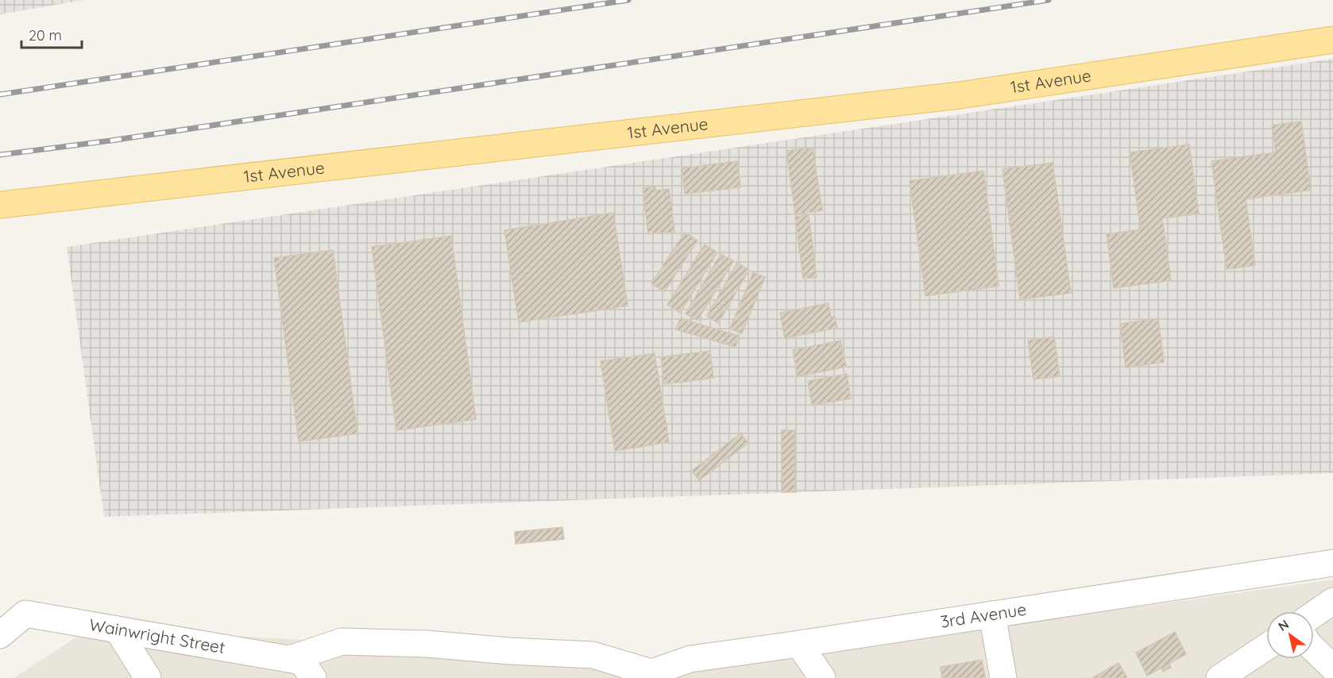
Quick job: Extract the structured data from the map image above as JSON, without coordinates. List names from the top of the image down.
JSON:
{
  "streets": {
    "main road": ["1st Avenue"],
    "street": ["3rd Avenue", "Wainwright Street"]
  },
  "scale_bar": "20 m",
  "north": "top left"
}
